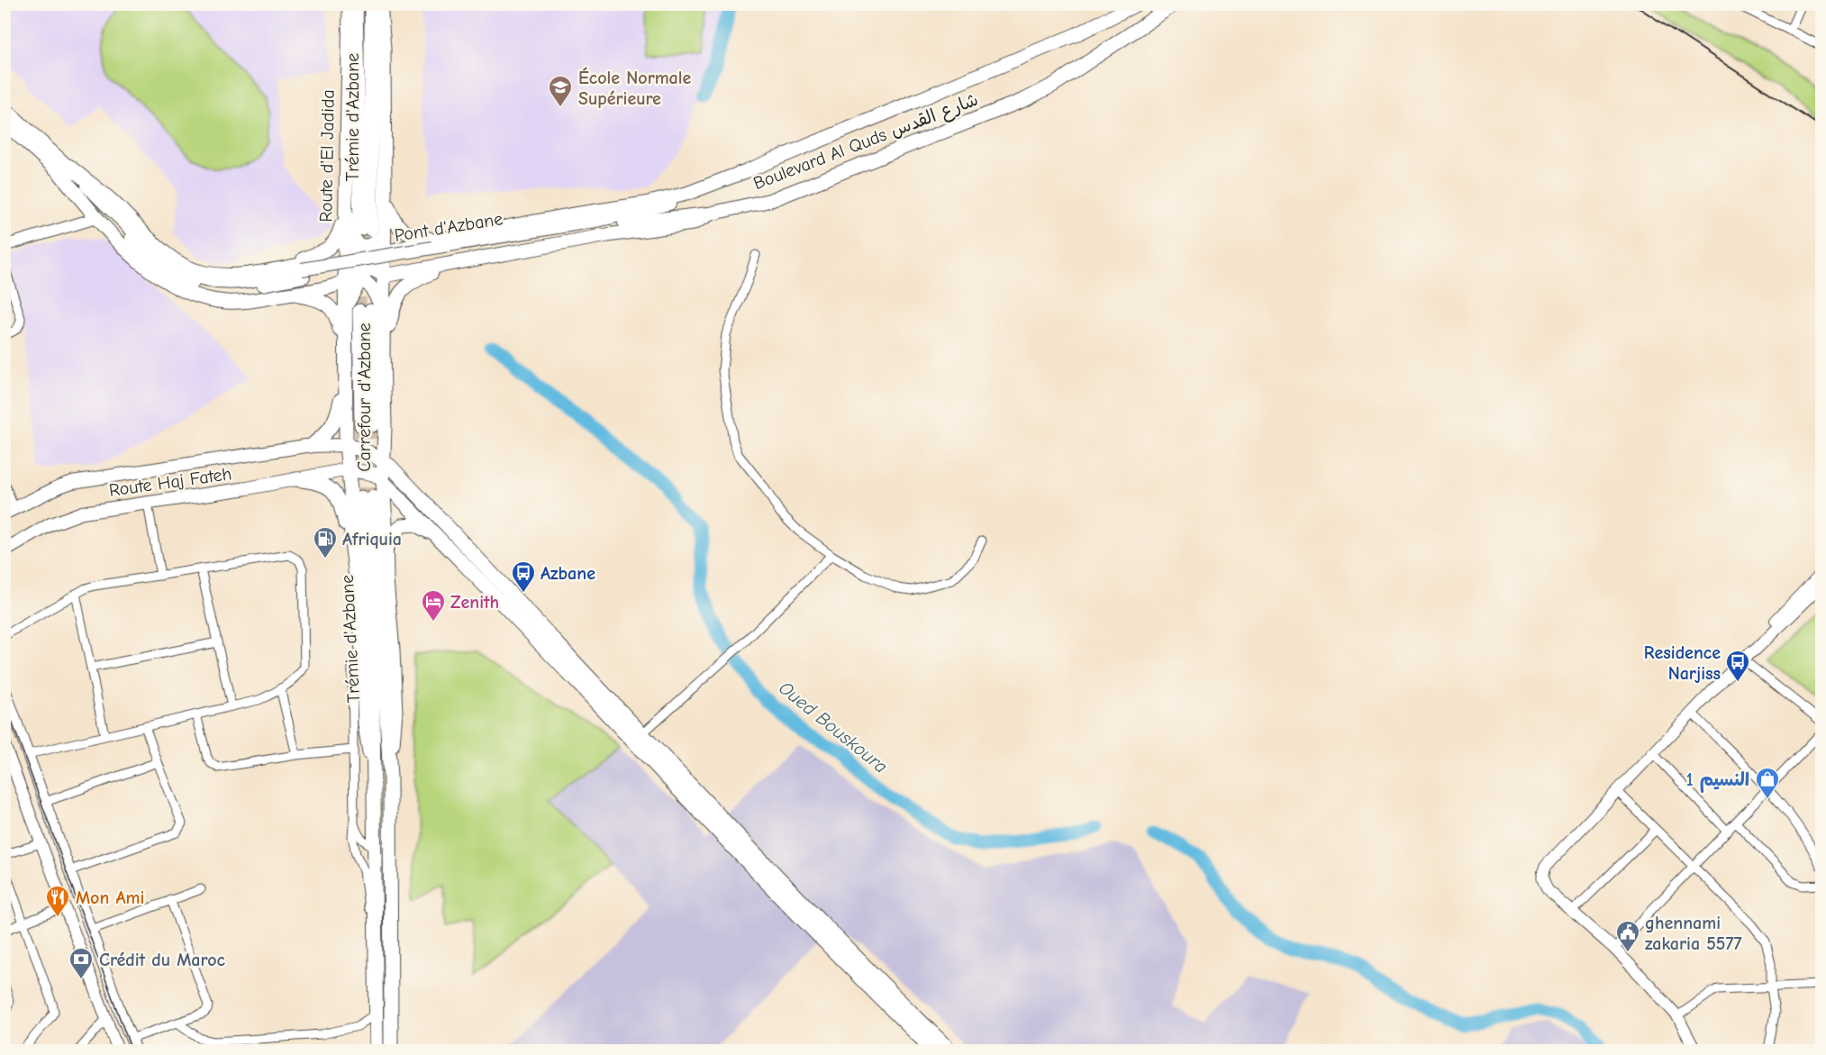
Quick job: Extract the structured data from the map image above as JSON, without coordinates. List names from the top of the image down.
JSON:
{
  "streets": {
    "main road": [
      "Trémie d'Azbane",
      "Boulevard Al Quds شارع القدس",
      "Route d'El Jadida",
      "Pont d'Azbane",
      "Carrefour d'Azbane",
      "Route Haj Fateh"
    ]
  },
  "crossings": [
    ["Trémie d'Azbane", "Boulevard Al Quds شارع القدس"],
    ["Boulevard Al Quds شارع القدس", "Pont d'Azbane"],
    ["Route d'El Jadida", "Carrefour d'Azbane"],
    ["Carrefour d'Azbane", "Route Haj Fateh"]
  ],
  "water": ["Oued Bouskoura"],
  "places": {
    "school or university": ["École Normale Supérieure"],
    "fuel station": ["Afriquia"],
    "bus stop": ["Azbane", "Residence Narjiss"],
    "hotel": ["Zenith"],
    "shop": ["النسيم 1"],
    "restaurant": ["Mon Ami"],
    "public building": ["ghennami zakaria 5577"],
    "bank": ["Crédit du Maroc"]
  }
}
